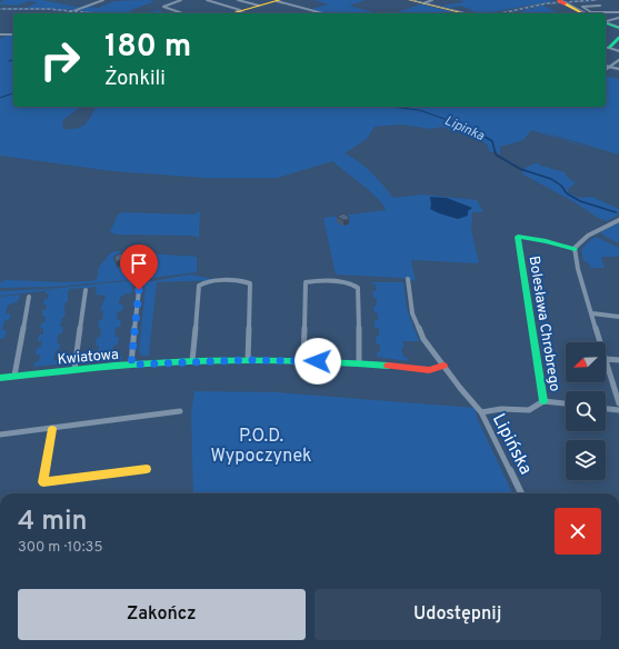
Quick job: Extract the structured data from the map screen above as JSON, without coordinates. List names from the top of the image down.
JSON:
{
  "streets": {
    "street": ["Bolesława Chrobrego", "Kwiatowa", "Lipińska"]
  },
  "crossings": [
    ["Bolesława Chrobrego", "Lipińska"],
    ["Kwiatowa", "Lipińska"]
  ],
  "water": ["Lipinka"],
  "parks": ["P.O.D. Wypoczynek"],
  "north": "bottom left",
  "page": {
    "turn": ["180 m", "Żonkili"],
    "heading": ["4 min", "300 m · 10:35"],
    "buttons": ["Zakończ", "Udostępnij"]
  }
}
